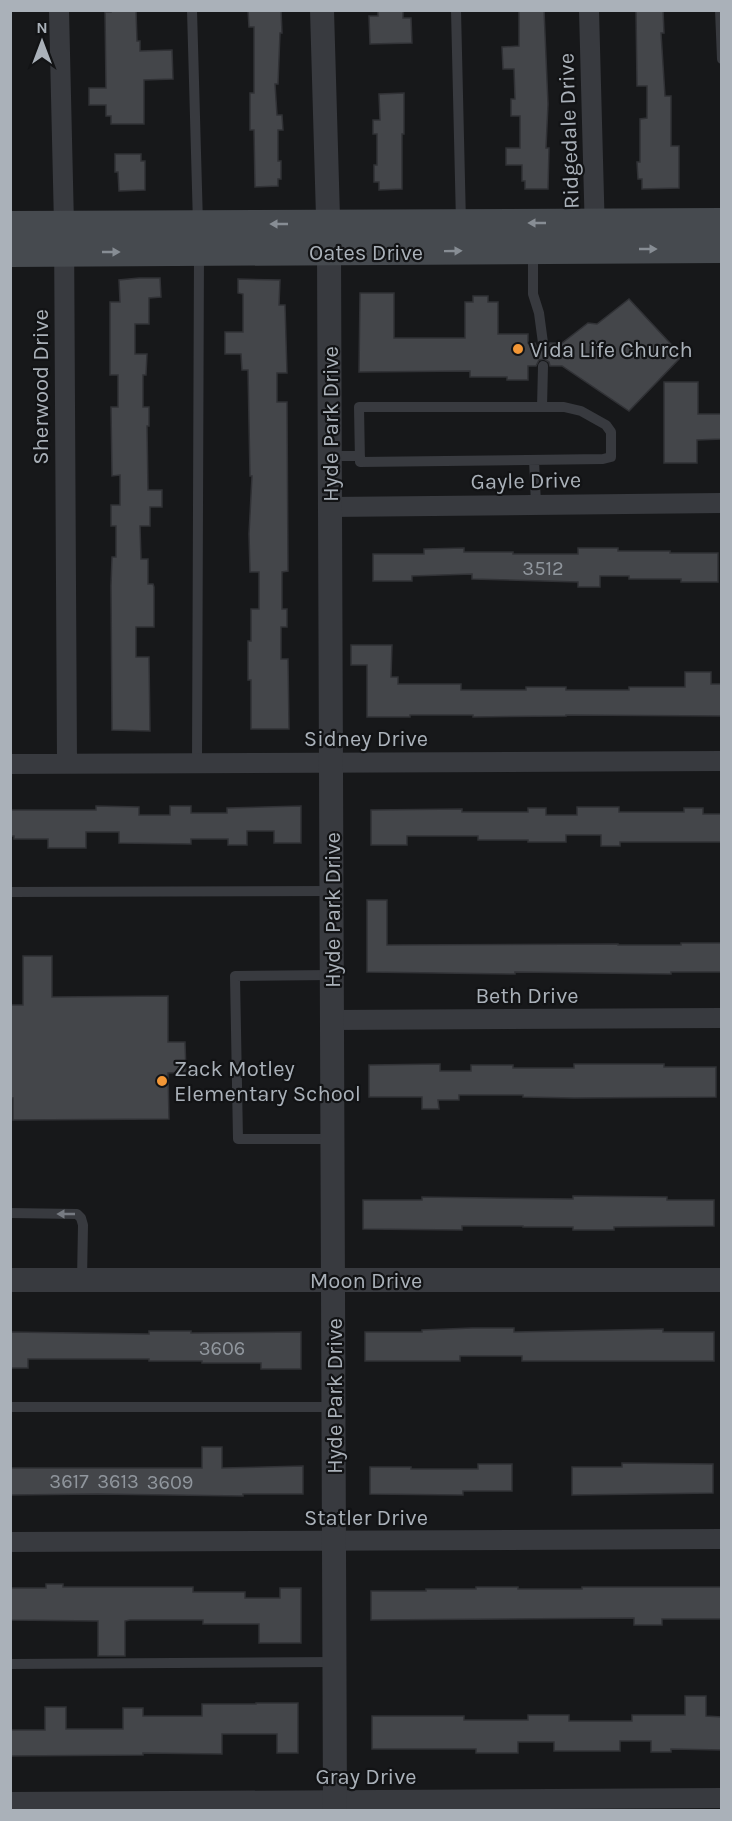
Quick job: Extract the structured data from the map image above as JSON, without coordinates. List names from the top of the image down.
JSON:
{
  "streets": {
    "main road": ["Oates Drive"],
    "street": [
      "Ridgedale Drive",
      "Sherwood Drive",
      "Hyde Park Drive",
      "Gayle Drive",
      "Sidney Drive",
      "Beth Drive",
      "Moon Drive",
      "Statler Drive",
      "Gray Drive"
    ]
  },
  "crossings": [
    ["Ridgedale Drive", "Oates Drive"],
    ["Oates Drive", "Sherwood Drive"],
    ["Oates Drive", "Hyde Park Drive"],
    ["Sherwood Drive", "Sidney Drive"],
    ["Hyde Park Drive", "Gayle Drive"],
    ["Hyde Park Drive", "Sidney Drive"],
    ["Hyde Park Drive", "Beth Drive"],
    ["Hyde Park Drive", "Moon Drive"],
    ["Hyde Park Drive", "Statler Drive"],
    ["Hyde Park Drive", "Gray Drive"]
  ],
  "places": ["Vida Life Church", "Zack Motley Elementary School"],
  "house_numbers": [
    "3512",
    "3606",
    "3617",
    "3613",
    "3609"
  ],
  "north": "top"
}
